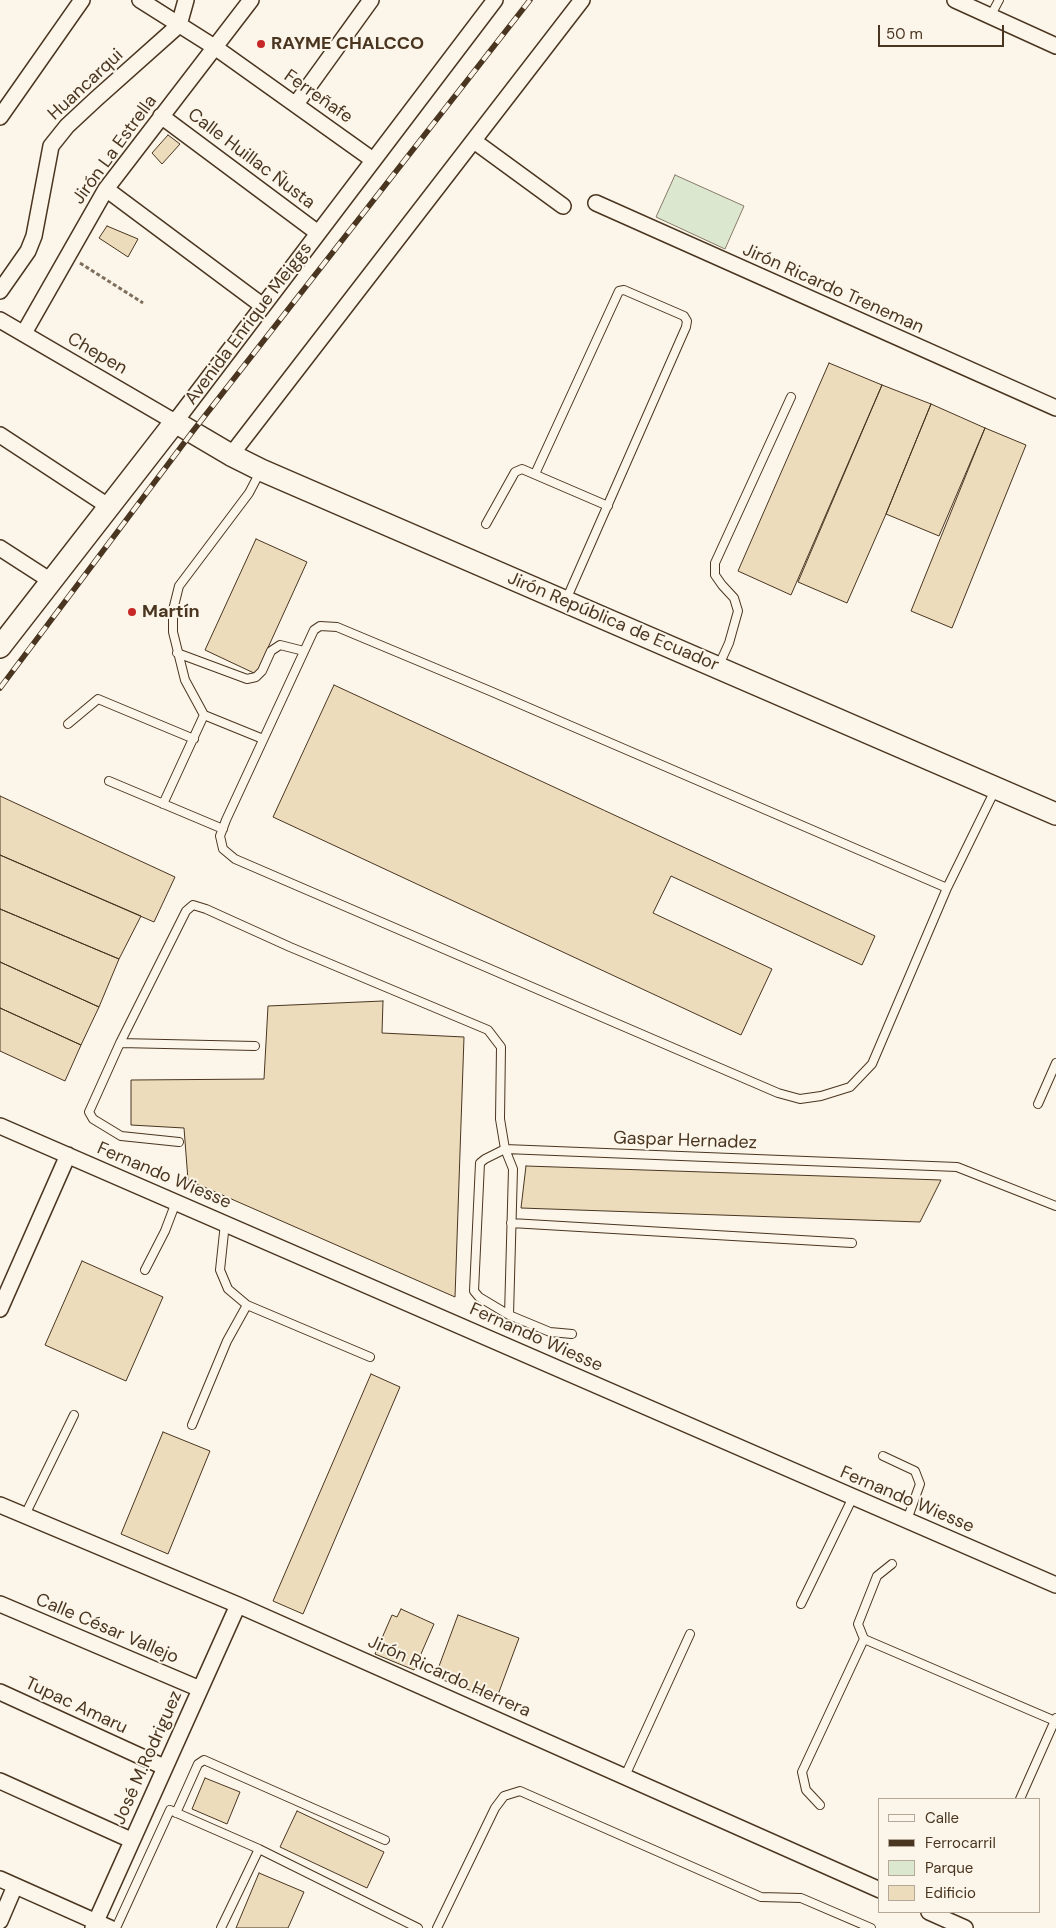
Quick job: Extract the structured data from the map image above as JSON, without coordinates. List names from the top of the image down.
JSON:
{
  "streets": {
    "street": [
      "Huancarqui",
      "Ferreñafe",
      "Jirón La Estrella",
      "Calle Huillac Ñusta",
      "Jirón Ricardo Treneman",
      "Avenida Enrique Meiggs",
      "Chepen",
      "Jirón República de Ecuador",
      "Fernando Wiesse",
      "Calle César Vallejo",
      "Jirón Ricardo Herrera",
      "Tupac Amaru",
      "José M.Rodriguez"
    ],
    "lane": ["Gaspar Hernadez"]
  },
  "crossings": [
    ["Huancarqui", "Ferreñafe"],
    ["Ferreñafe", "Jirón La Estrella"],
    ["Ferreñafe", "Avenida Enrique Meiggs"],
    ["Jirón La Estrella", "Calle Huillac Ñusta"],
    ["Jirón La Estrella", "Chepen"],
    ["Calle Huillac Ñusta", "Avenida Enrique Meiggs"],
    ["Avenida Enrique Meiggs", "Chepen"],
    ["Avenida Enrique Meiggs", "Jirón República de Ecuador"],
    ["Chepen", "Jirón República de Ecuador"],
    ["Calle César Vallejo", "José M.Rodriguez"],
    ["Jirón Ricardo Herrera", "José M.Rodriguez"],
    ["Tupac Amaru", "José M.Rodriguez"]
  ],
  "places": ["RAYME CHALCCO", "Martín"],
  "legend": [
    "Calle",
    "Ferrocarril",
    "Parque",
    "Edificio"
  ],
  "scale_bar": "50 m"
}
